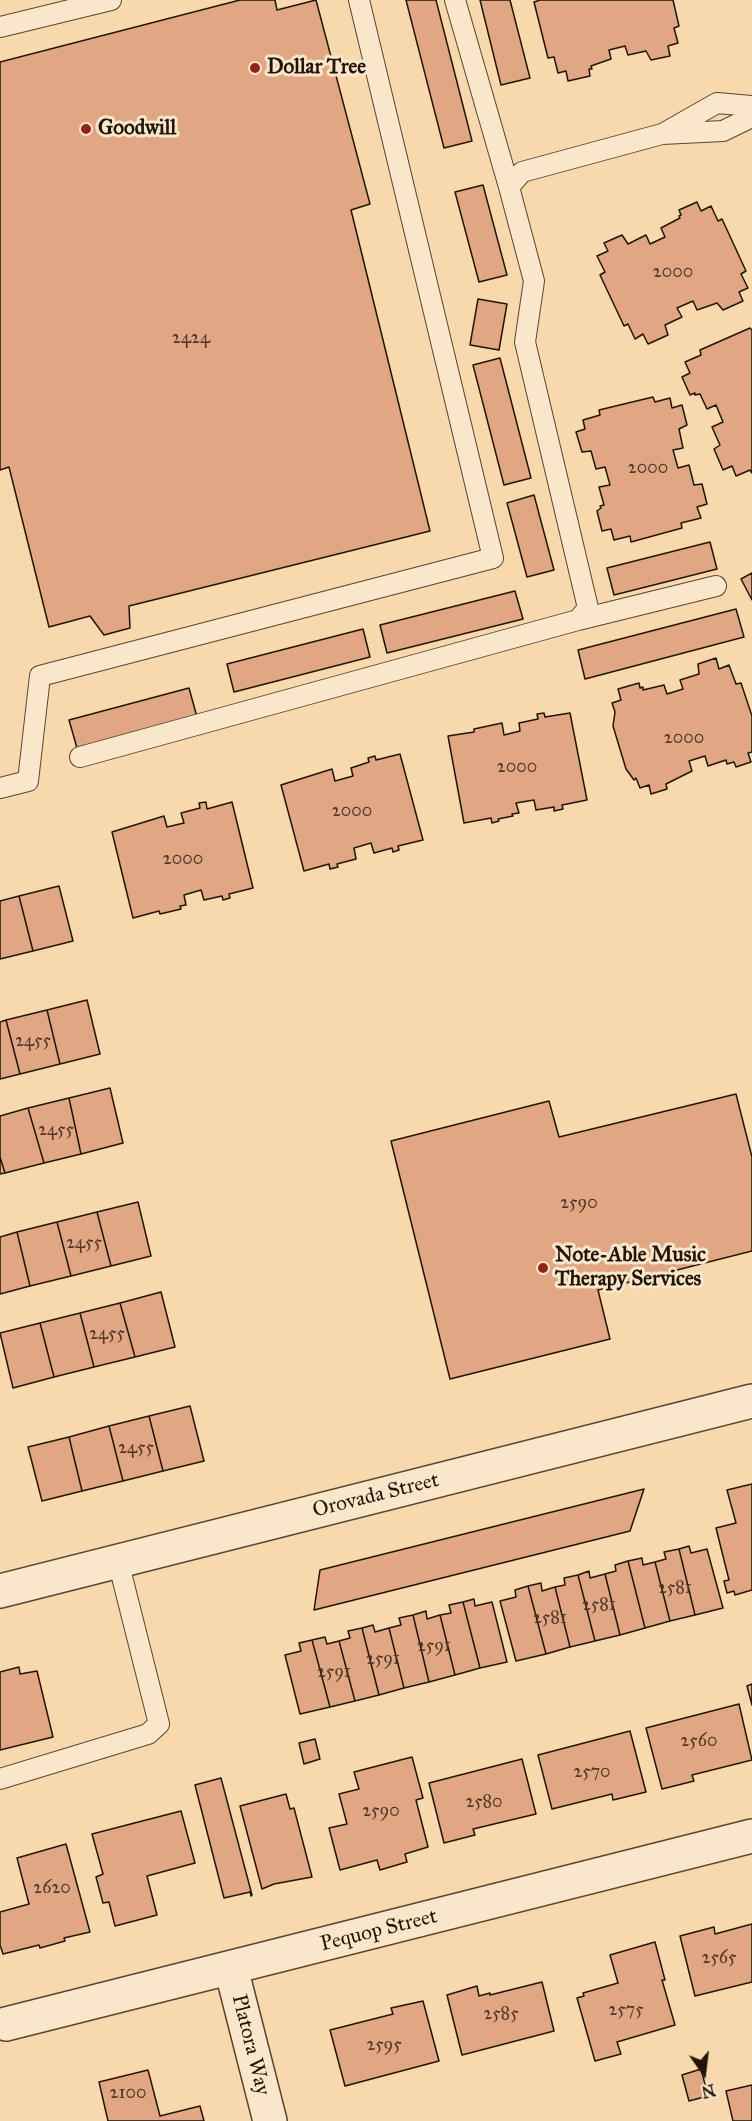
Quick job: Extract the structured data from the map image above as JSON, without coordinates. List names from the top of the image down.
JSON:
{
  "streets": {
    "street": ["Orovada Street", "Pequop Street", "Platora Way"]
  },
  "crossings": [
    ["Pequop Street", "Platora Way"]
  ],
  "places": ["Dollar Tree", "Goodwill", "Note-Able Music Therapy Services"],
  "house_numbers": [
    "2000",
    "2424",
    "2000",
    "2000",
    "2000",
    "2000",
    "2000",
    "2455",
    "2455",
    "2590",
    "2455",
    "2455",
    "2455",
    "2581",
    "2581",
    "2581",
    "2591",
    "2591",
    "2591",
    "2560",
    "2570",
    "2580",
    "2590",
    "2620",
    "2565",
    "2575",
    "2585",
    "2595",
    "2100"
  ],
  "north": "bottom"
}
